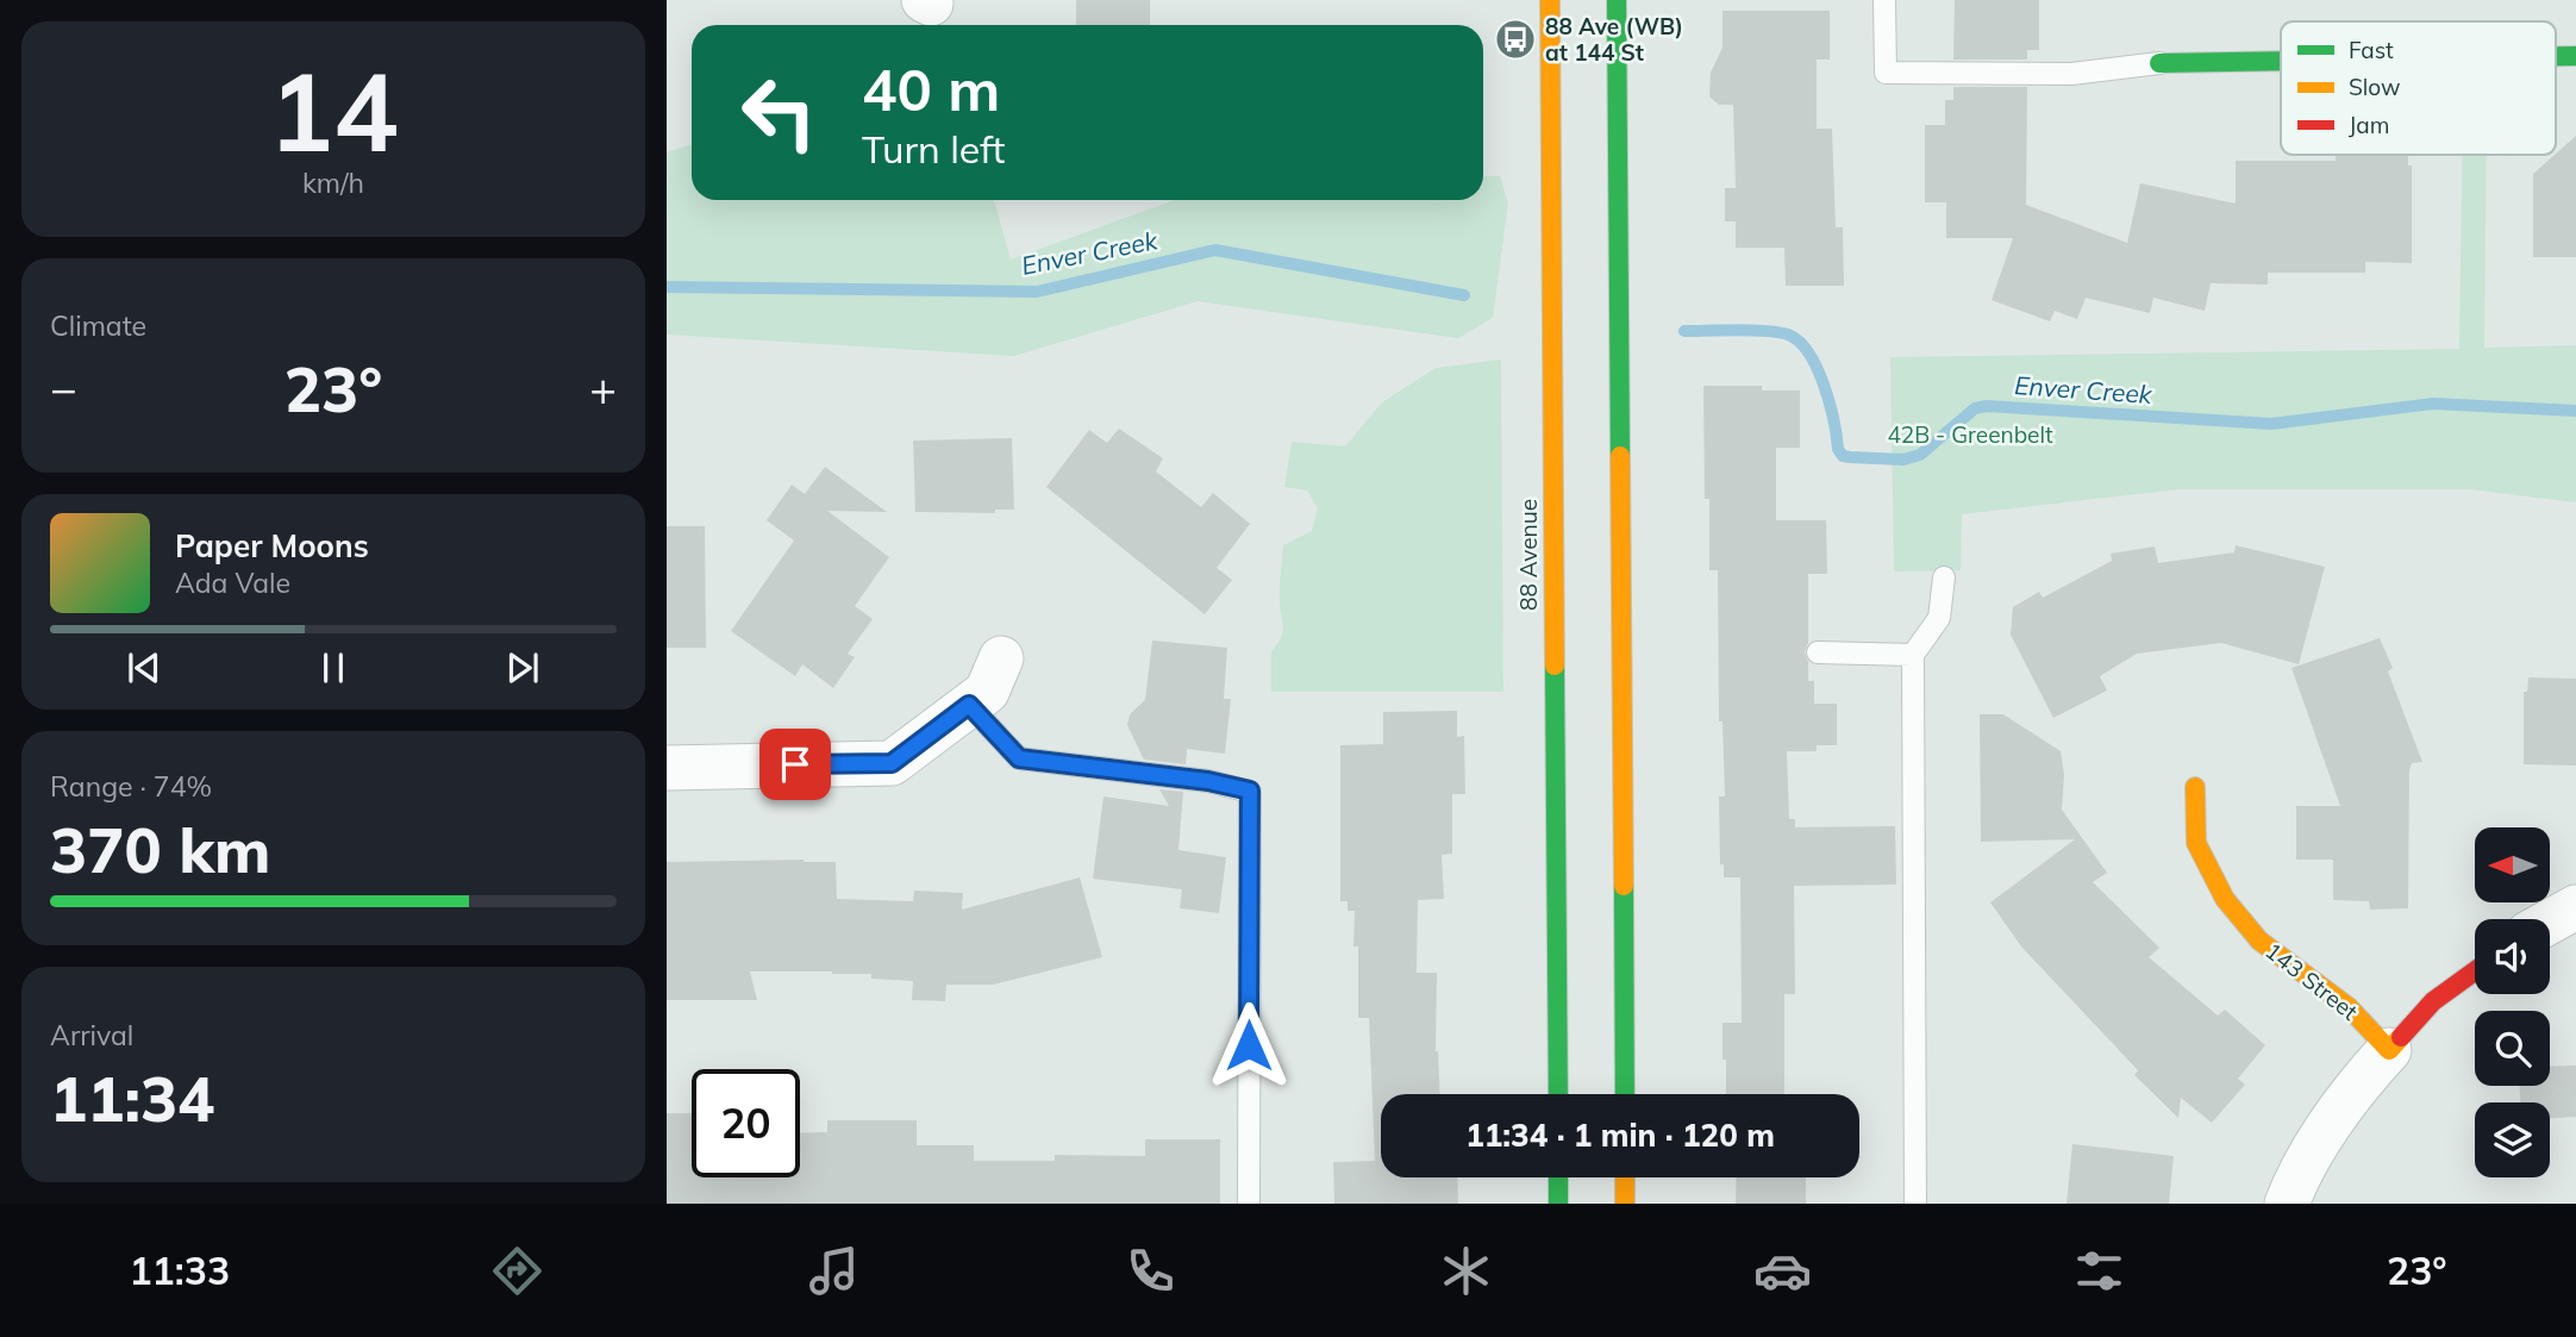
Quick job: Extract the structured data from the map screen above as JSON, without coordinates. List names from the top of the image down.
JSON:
{
  "streets": {
    "main road": ["88 Avenue", "143 Street"]
  },
  "water": ["Enver Creek"],
  "parks": ["42B - Greenbelt"],
  "places": {
    "bus stop": ["88 Ave (WB) at 144 St"]
  },
  "legend": ["Fast", "Slow", "Jam"],
  "north": "left",
  "page": {
    "tile": [
      ["14", "km/h"],
      "Climate",
      ["Range · 74%", "370 km"],
      ["Arrival", "11:34"]
    ],
    "turn": ["40 m", "Turn left"],
    "heat": ["−", "23°", "+"],
    "song": ["Paper Moons", "Ada Vale"],
    "limit": "20",
    "trip": "11:34 · 1 min · 120 m",
    "tabs": ["11:33", "23°"]
  }
}
